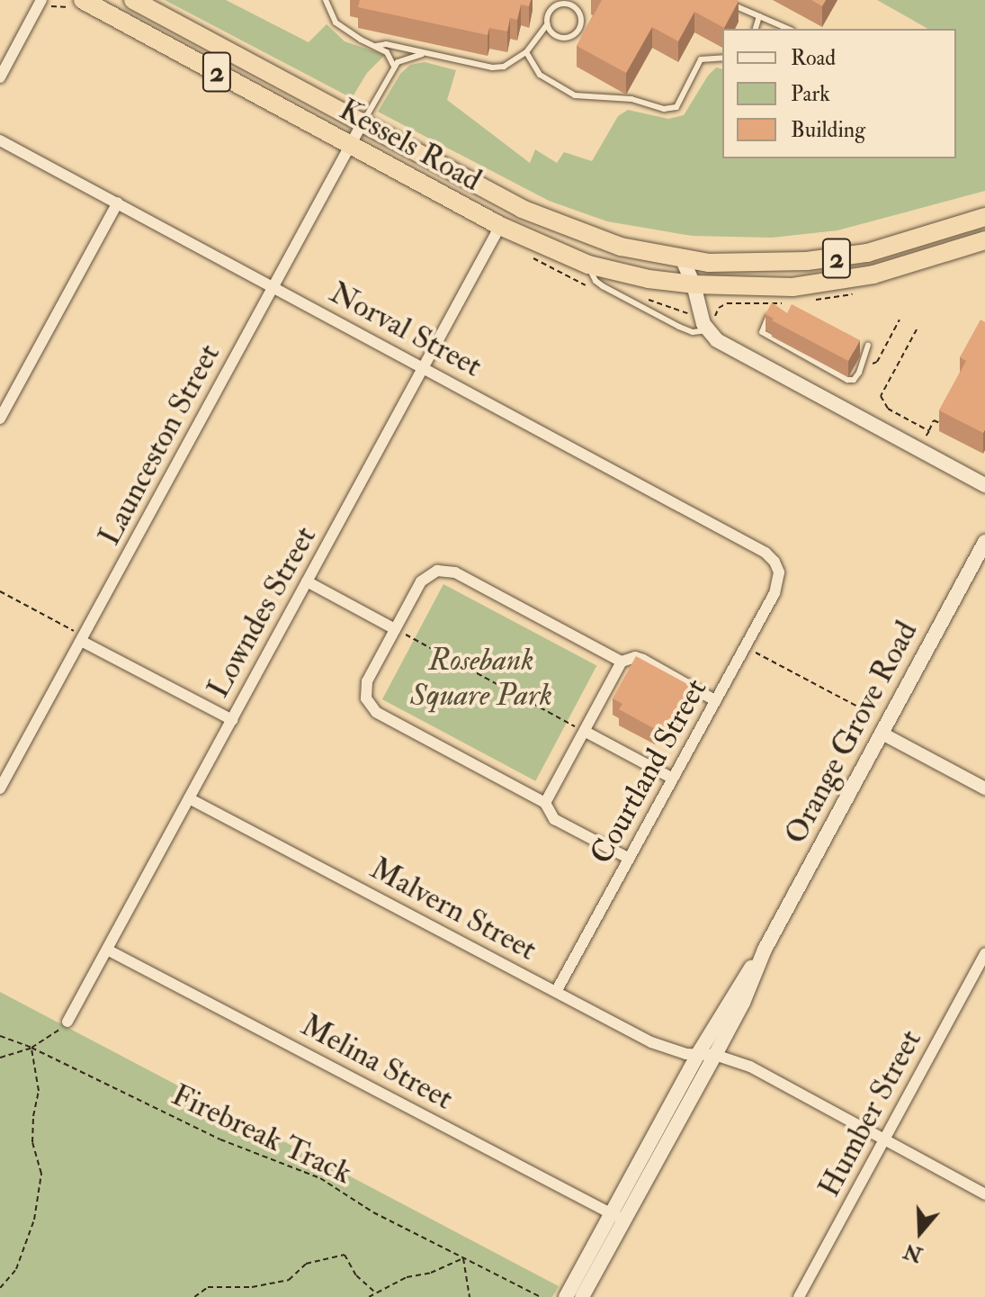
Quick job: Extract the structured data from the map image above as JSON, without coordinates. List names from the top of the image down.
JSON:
{
  "streets": {
    "highway": ["2", "Kessels Road"],
    "main road": ["Orange Grove Road"],
    "street": [
      "Norval Street",
      "Launceston Street",
      "Lowndes Street",
      "Courtland Street",
      "Malvern Street",
      "Melina Street",
      "Humber Street"
    ],
    "path": ["Firebreak Track"]
  },
  "crossings": [
    ["2", "Kessels Road"],
    ["Kessels Road", "Launceston Street"],
    ["Kessels Road", "Lowndes Street"],
    ["Norval Street", "Launceston Street"],
    ["Norval Street", "Lowndes Street"],
    ["Norval Street", "Courtland Street"],
    ["Lowndes Street", "Malvern Street"],
    ["Lowndes Street", "Melina Street"],
    ["Orange Grove Road", "Malvern Street"],
    ["Orange Grove Road", "Melina Street"],
    ["Courtland Street", "Malvern Street"],
    ["Malvern Street", "Humber Street"]
  ],
  "parks": ["Rosebank Square Park"],
  "legend": ["Road", "Park", "Building"],
  "north": "bottom"
}
